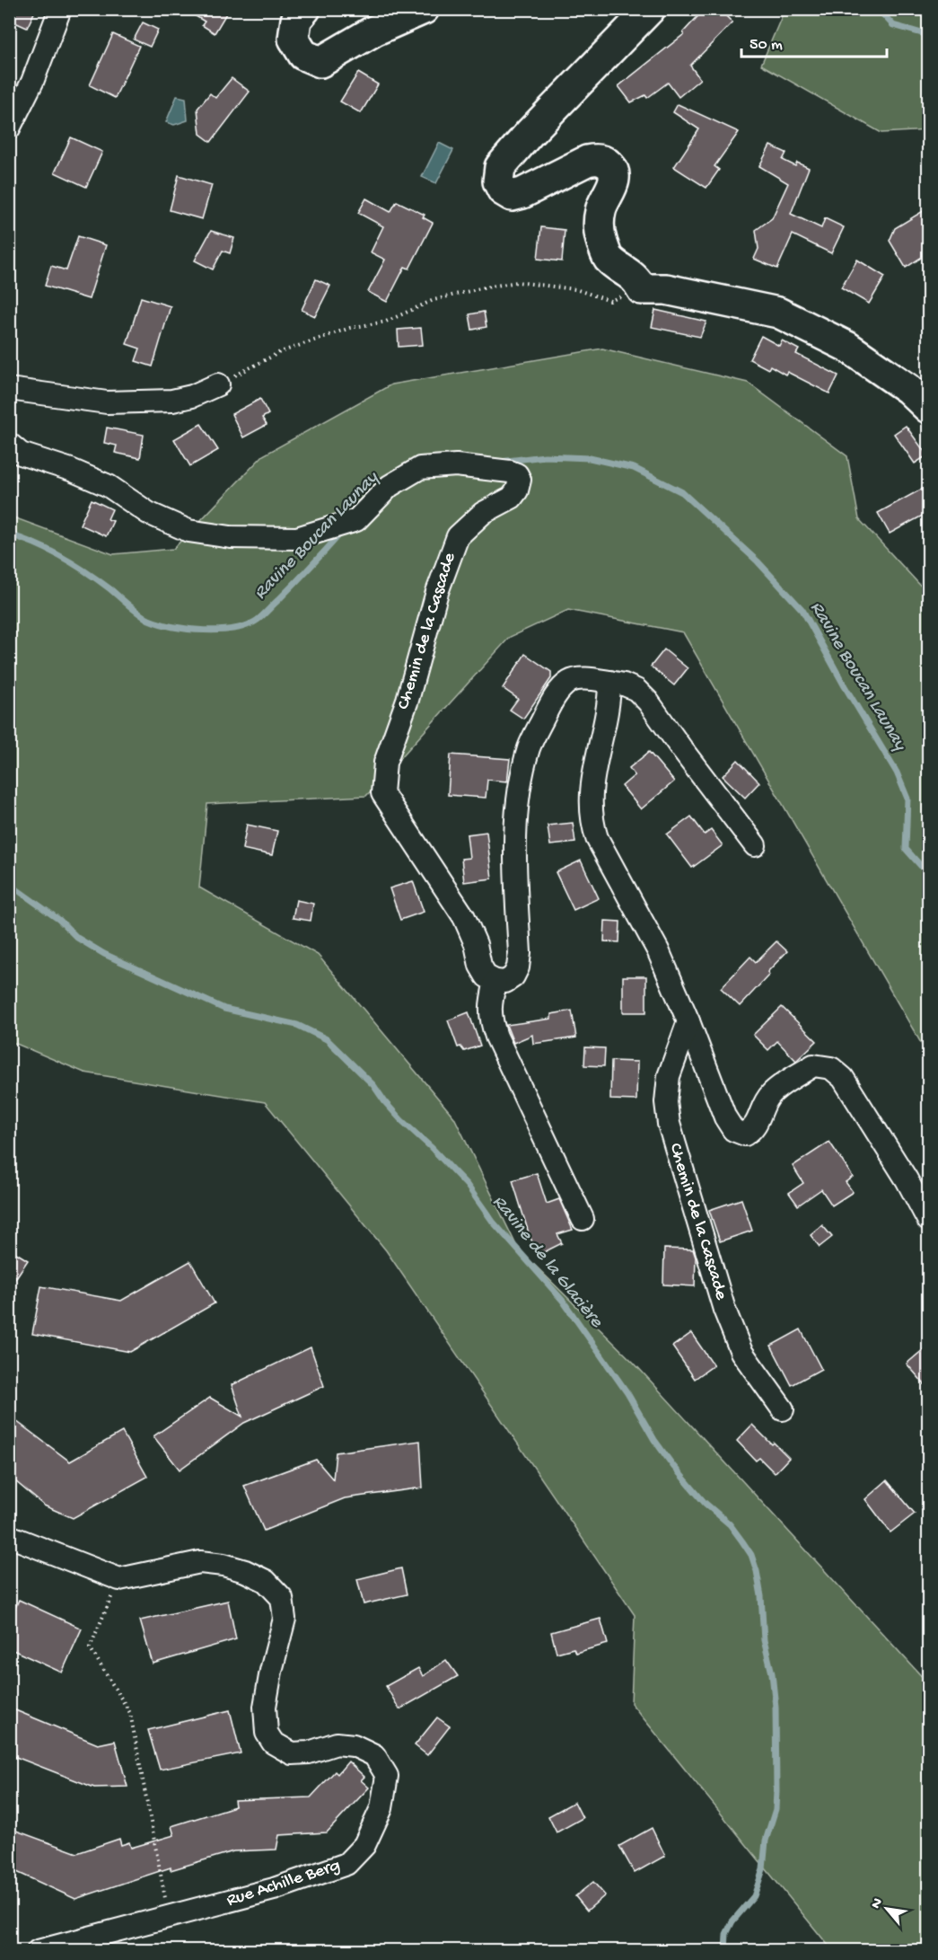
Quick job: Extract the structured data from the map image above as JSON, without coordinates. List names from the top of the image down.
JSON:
{
  "streets": {
    "street": ["Chemin de la Cascade", "Rue Achille Berg"]
  },
  "water": ["Ravine Boucan Launay", "Ravine de la Glacière"],
  "scale_bar": "50 m",
  "north": "top left"
}
